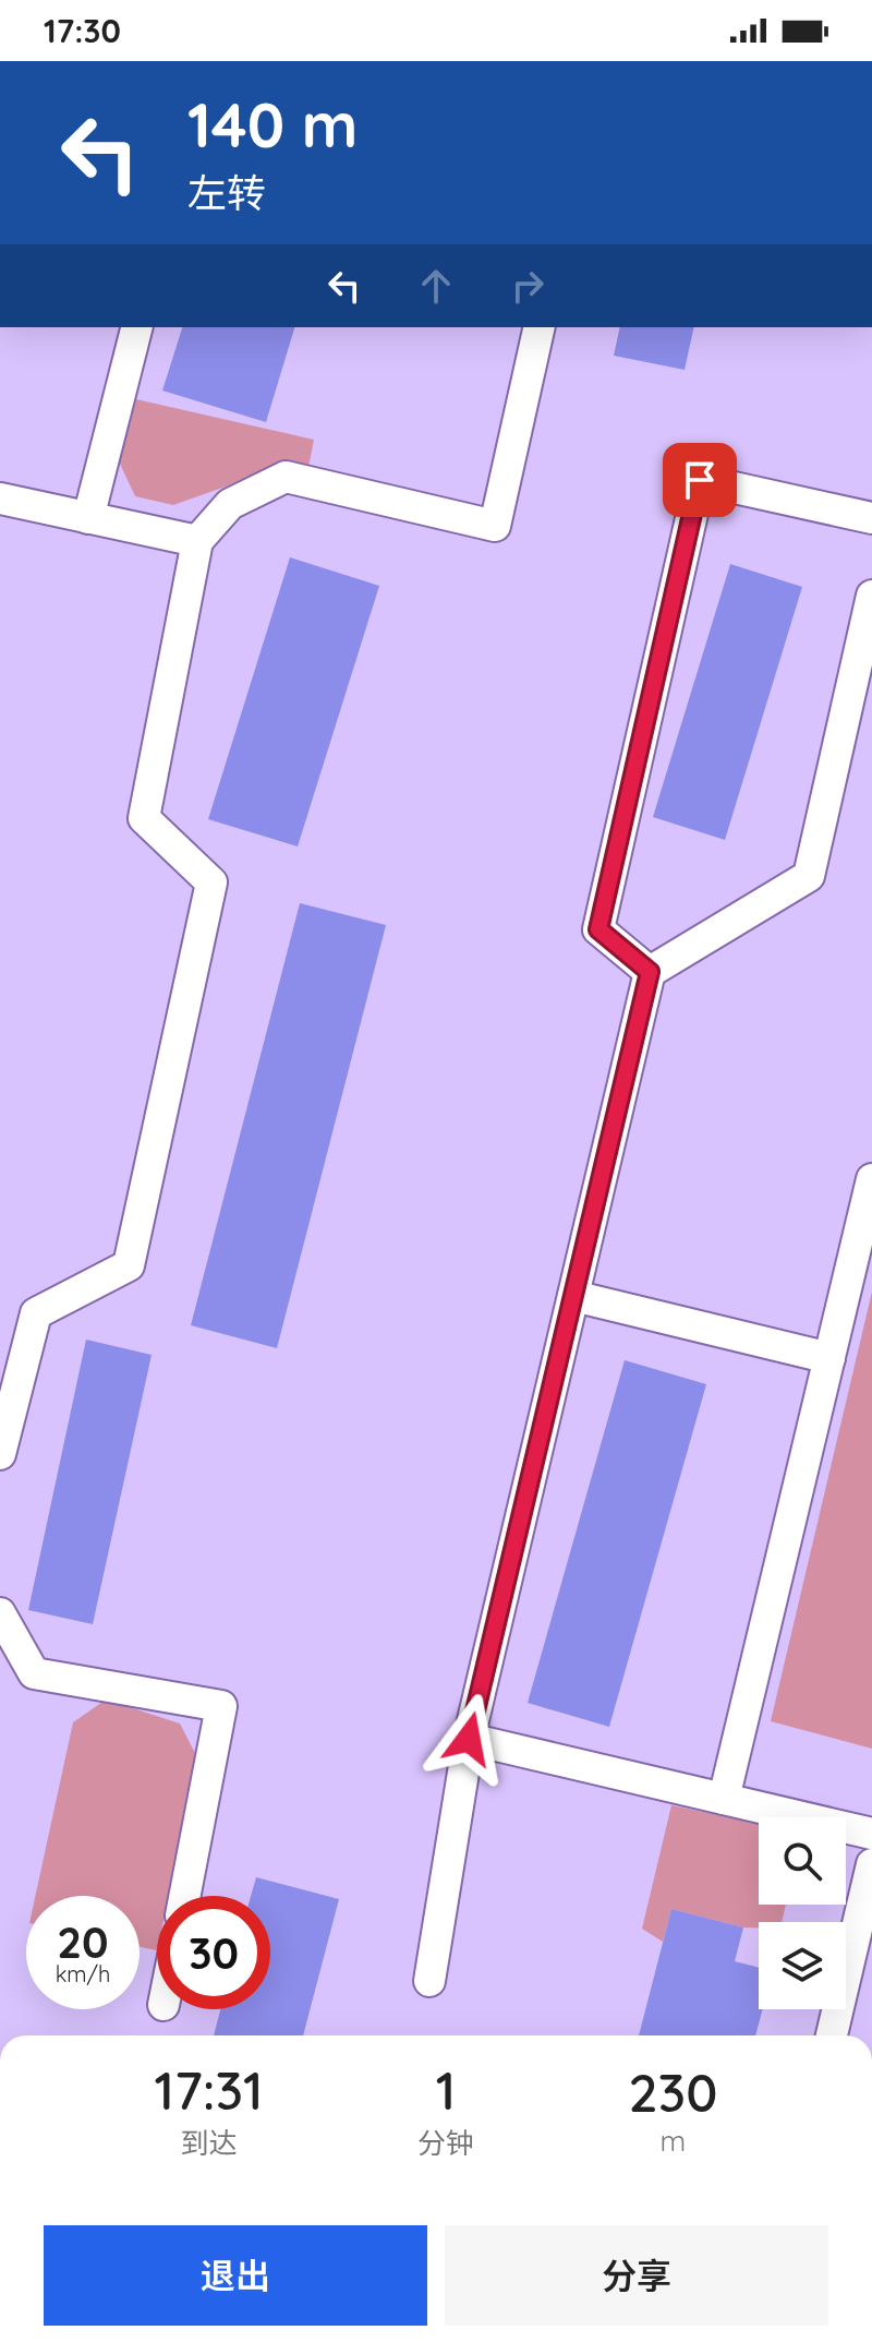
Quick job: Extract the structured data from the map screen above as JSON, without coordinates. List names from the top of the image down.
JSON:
{
  "page": {
    "status": "17:30",
    "turn": ["140 m", "左转"],
    "speed": "20 km/h",
    "limit": "30",
    "eta": [
      "17:31",
      "到达",
      "1",
      "分钟",
      "230",
      "m"
    ],
    "buttons": ["退出", "分享"]
  }
}
